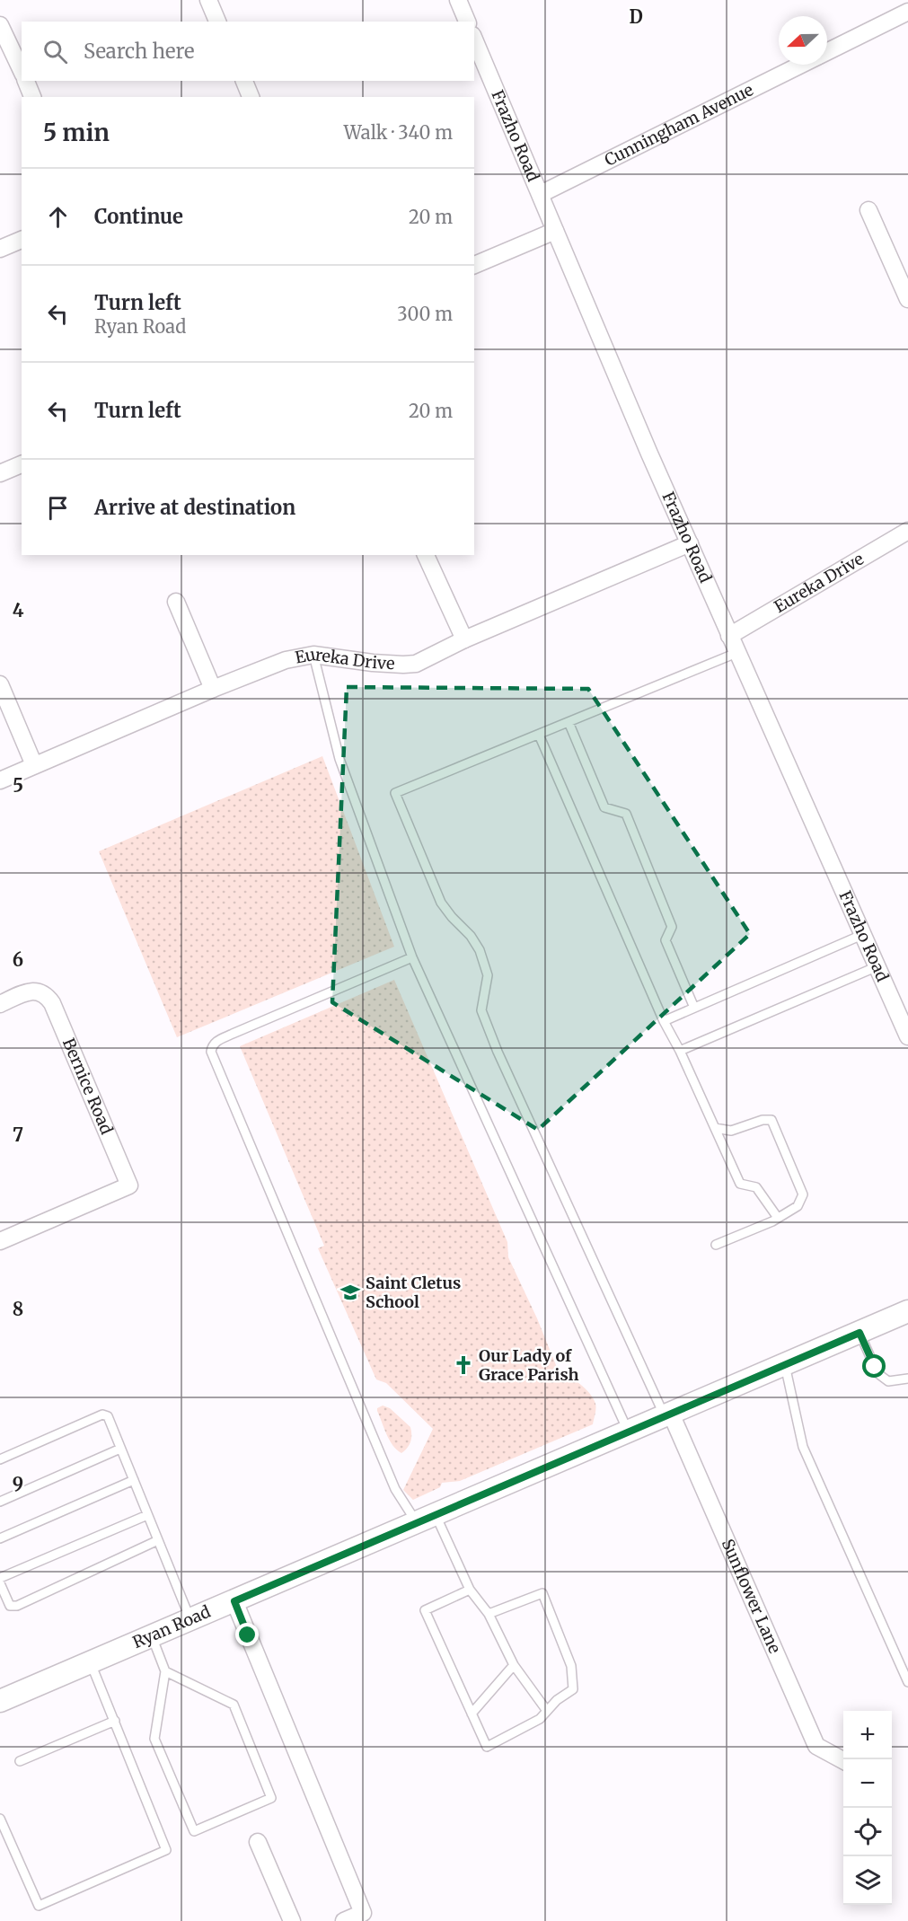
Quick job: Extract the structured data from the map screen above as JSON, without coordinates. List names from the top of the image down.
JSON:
{
  "streets": {
    "main road": ["Ryan Road"],
    "street": [
      "Cunningham Avenue",
      "Frazho Road",
      "Eureka Drive",
      "Bernice Road",
      "Sunflower Lane"
    ]
  },
  "crossings": [
    ["Cunningham Avenue", "Frazho Road"],
    ["Frazho Road", "Eureka Drive"],
    ["Sunflower Lane", "Ryan Road"]
  ],
  "places": {
    "school or university": ["Saint Cletus School"],
    "church": ["Our Lady of Grace Parish"]
  },
  "north": "left",
  "page": {
    "search": "Search here",
    "heading": ["5 min", "Walk · 340 m"],
    "list": [
      ["Continue", "20 m"],
      ["Turn left", "Ryan Road", "300 m"],
      ["Turn left", "20 m"],
      "Arrive at destination"
    ],
    "map_buttons": ["+", "−"]
  },
  "grid": {
    "columns": ["D"],
    "rows": [
      "4",
      "5",
      "6",
      "7",
      "8",
      "9"
    ]
  }
}
